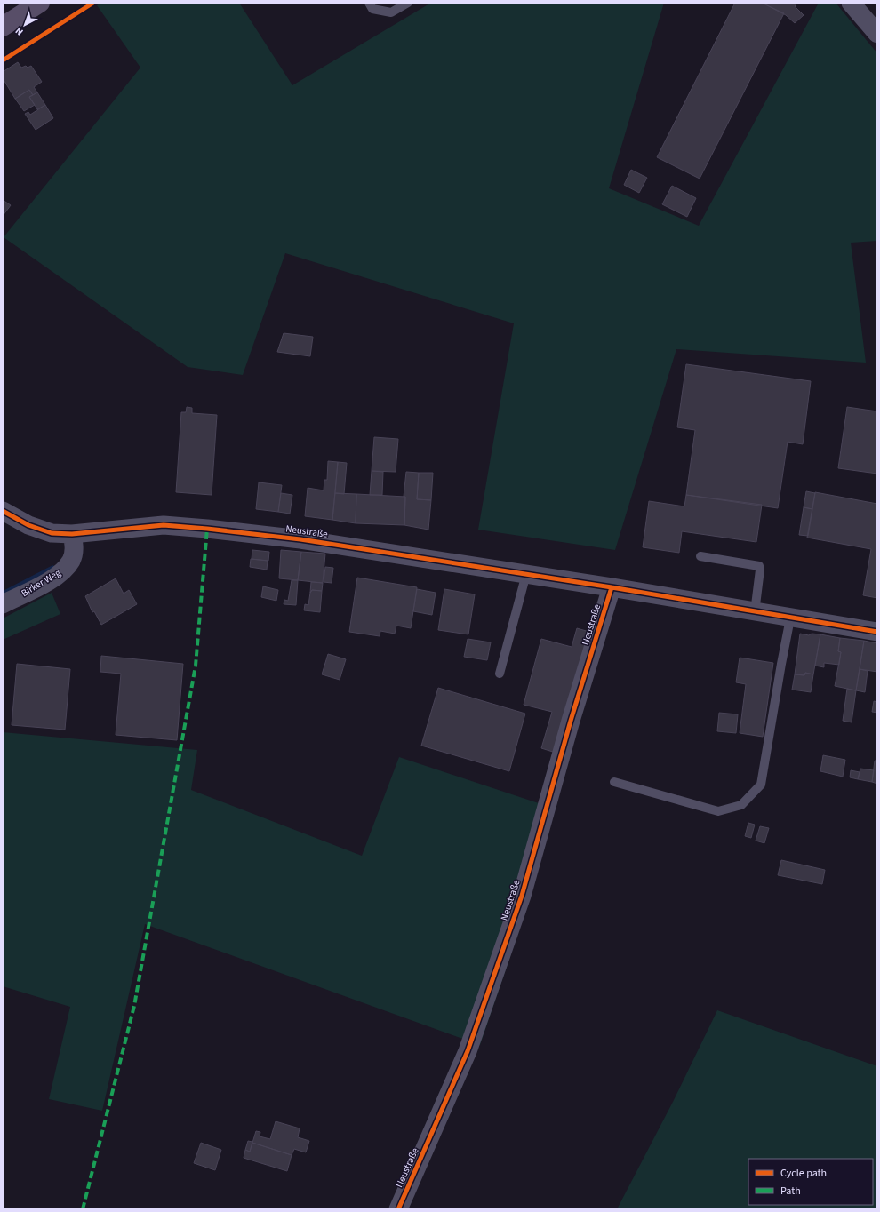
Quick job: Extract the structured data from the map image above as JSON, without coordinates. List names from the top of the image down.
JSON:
{
  "streets": {
    "street": ["Neustraße", "Birker Weg"]
  },
  "crossings": [
    ["Neustraße", "Birker Weg"]
  ],
  "legend": ["Cycle path", "Path"],
  "north": "bottom left"
}
